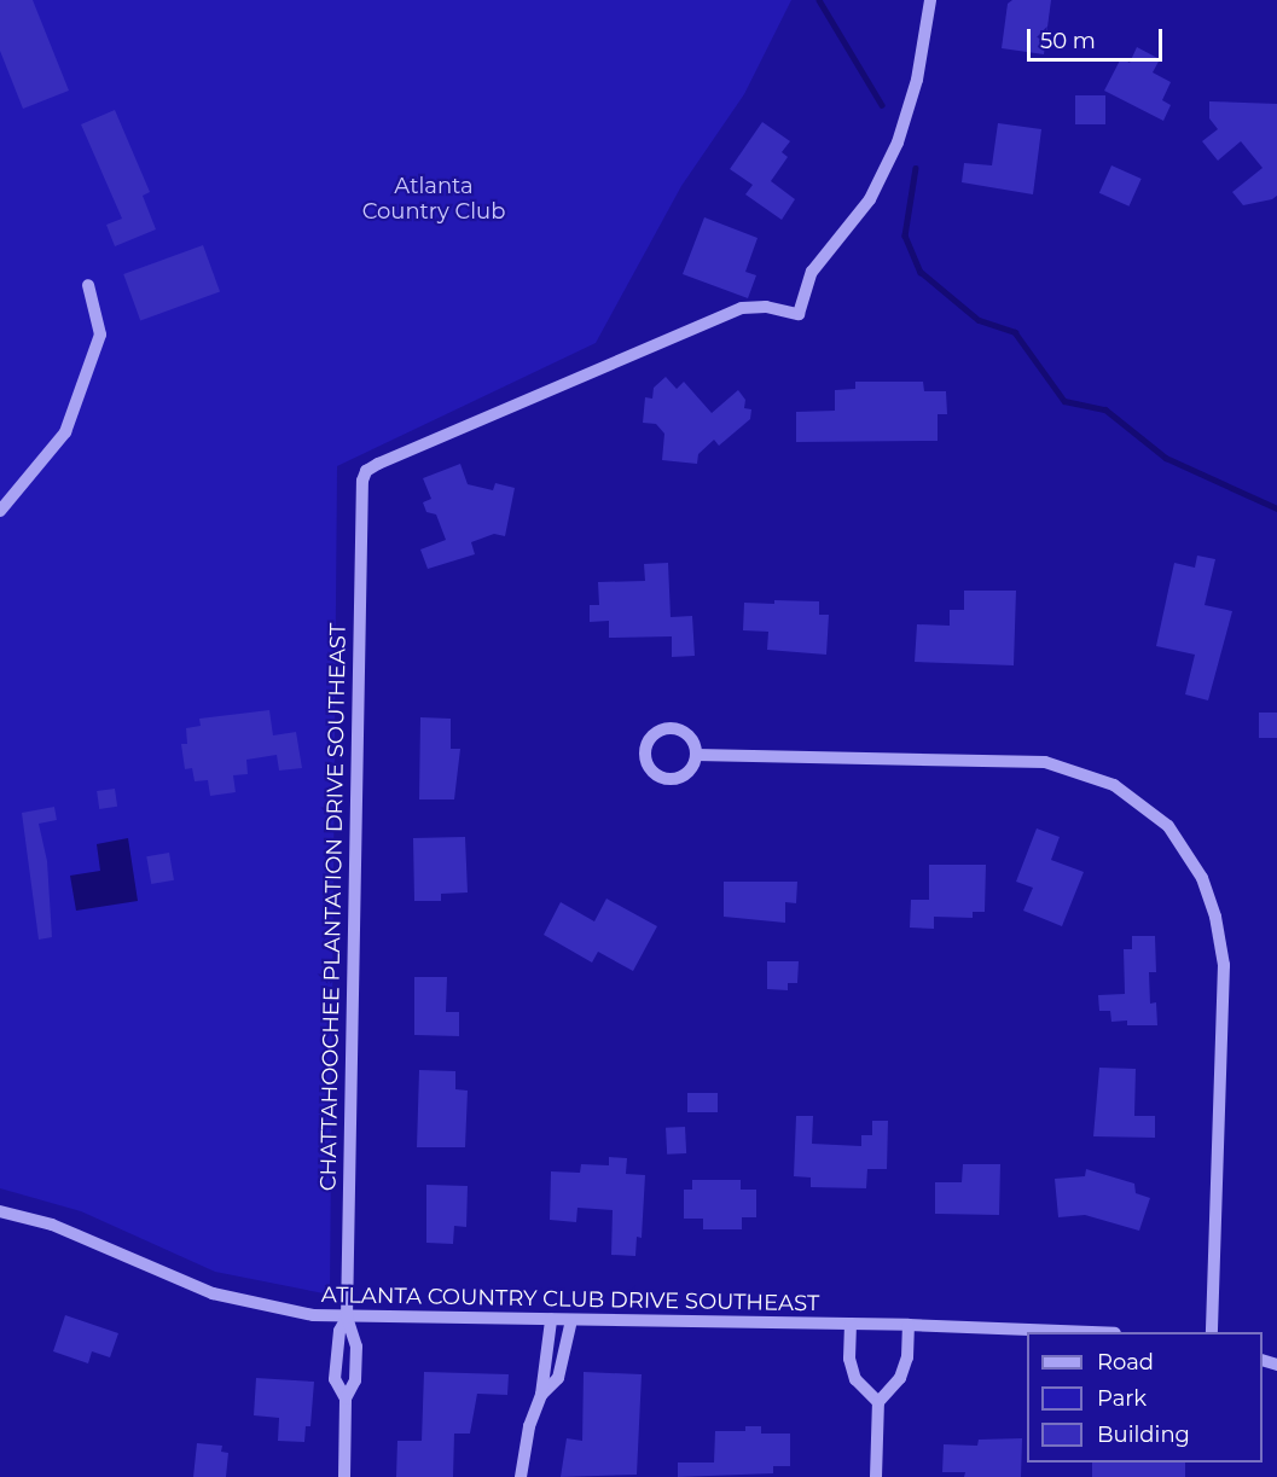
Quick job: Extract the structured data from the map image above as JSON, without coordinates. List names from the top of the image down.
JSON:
{
  "streets": {
    "street": ["CHATTAHOOCHEE PLANTATION DRIVE SOUTHEAST", "ATLANTA COUNTRY CLUB DRIVE SOUTHEAST"]
  },
  "crossings": [
    ["CHATTAHOOCHEE PLANTATION DRIVE SOUTHEAST", "ATLANTA COUNTRY CLUB DRIVE SOUTHEAST"]
  ],
  "parks": ["Atlanta Country Club"],
  "legend": ["Road", "Park", "Building"],
  "scale_bar": "50 m"
}
